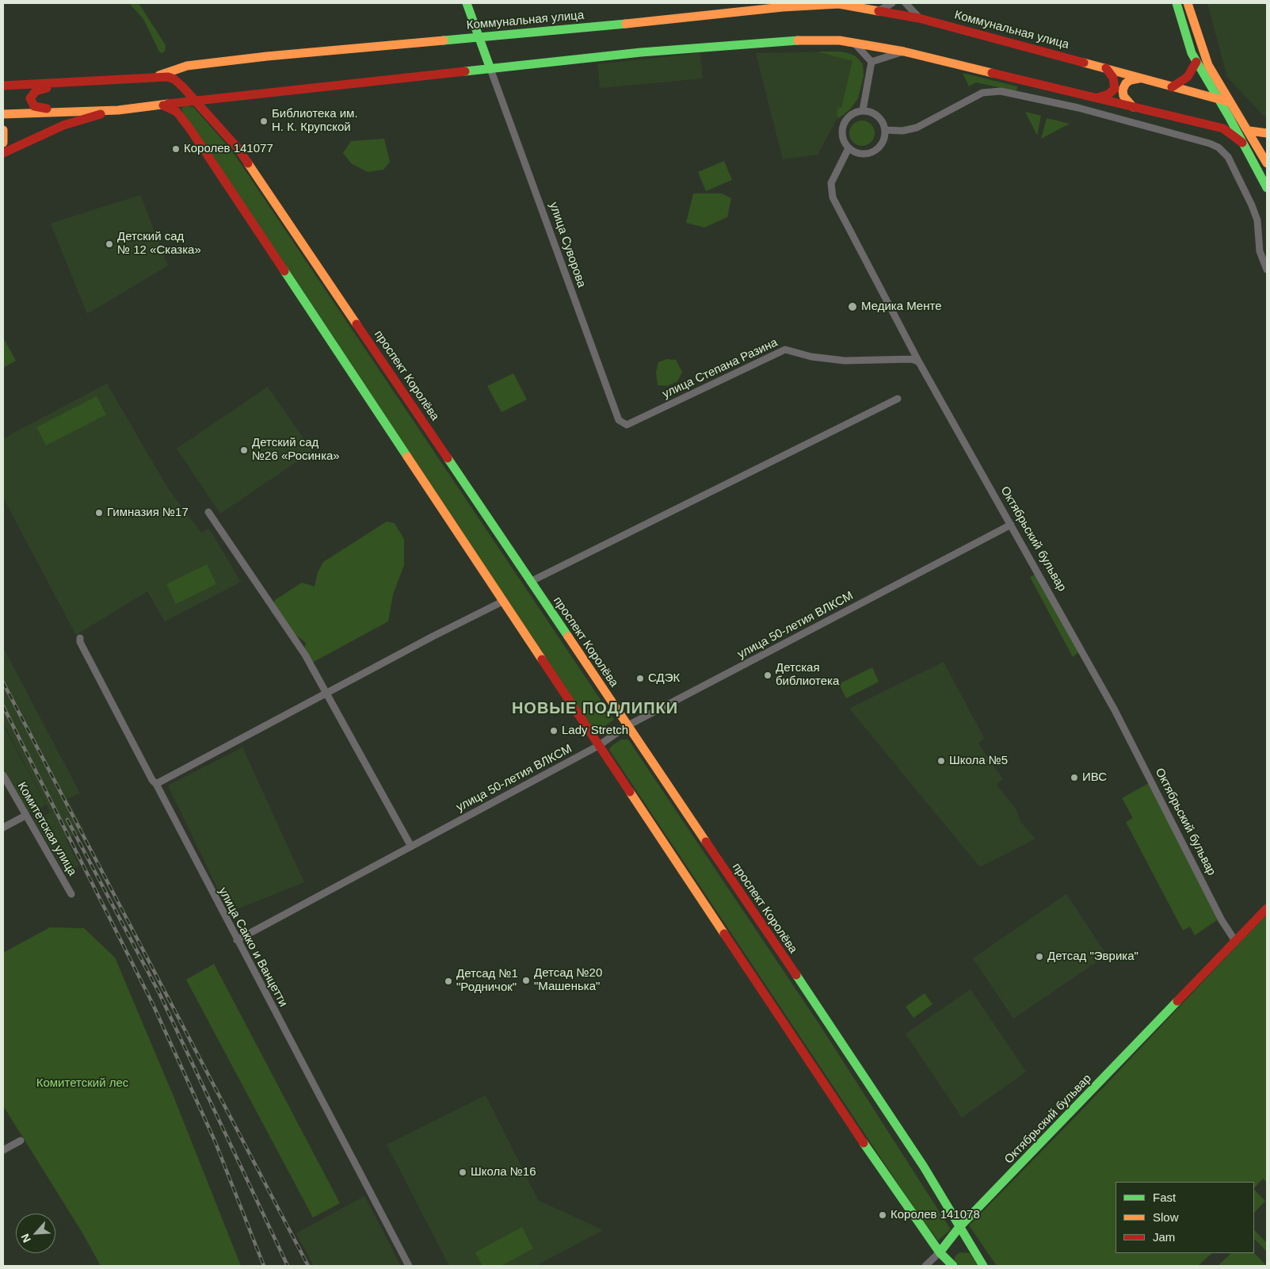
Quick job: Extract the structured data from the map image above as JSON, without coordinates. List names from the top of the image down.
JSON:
{
  "streets": {
    "main road": ["Коммунальная улица", "проспект Королёва", "Октябрьский бульвар"],
    "street": [
      "улица Суворова",
      "улица Степана Разина",
      "улица 50-летия ВЛКСМ",
      "Комитетская улица",
      "улица Сакко и Ванцетти"
    ]
  },
  "crossings": [
    ["Коммунальная улица", "проспект Королёва"],
    ["улица Суворова", "улица Степана Разина"],
    ["улица Степана Разина", "Октябрьский бульвар"],
    ["проспект Королёва", "Октябрьский бульвар"],
    ["проспект Королёва", "улица 50-летия ВЛКСМ"],
    ["Октябрьский бульвар", "улица 50-летия ВЛКСМ"],
    ["улица 50-летия ВЛКСМ", "улица Сакко и Ванцетти"]
  ],
  "districts": ["НОВЫЕ ПОДЛИПКИ"],
  "parks": ["Комитетский лес"],
  "places": [
    "Библиотека им. Н. К. Крупской",
    "Королев 141077",
    "Детский сад № 12 «Сказка»",
    "Медика Менте",
    "Детский сад №26 «Росинка»",
    "Гимназия №17",
    "Детская библиотека",
    "СДЭК",
    "Lady Stretch",
    "Школа №5",
    "ИВС",
    "Детсад \"Эврика\"",
    "Детсад №20 \"Машенька\"",
    "Детсад №1 \"Родничок\"",
    "Школа №16",
    "Королев 141078"
  ],
  "legend": ["Fast", "Slow", "Jam"],
  "north": "bottom left"
}
